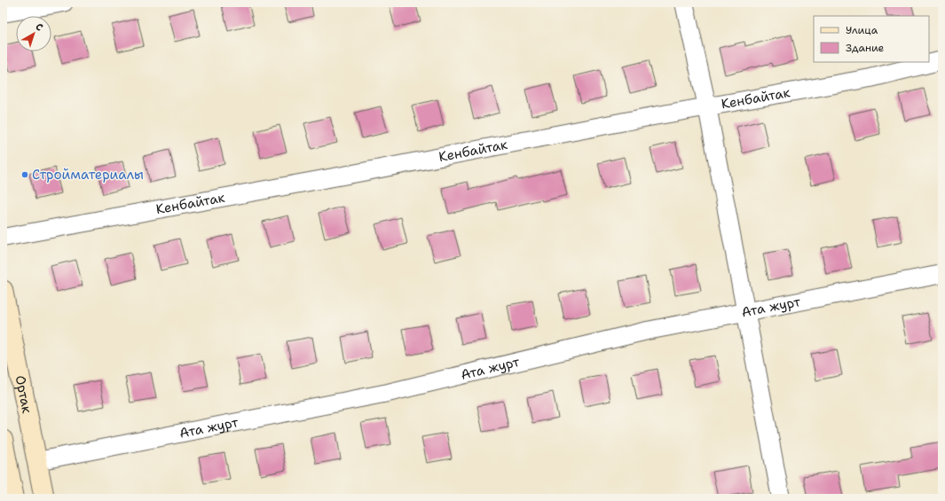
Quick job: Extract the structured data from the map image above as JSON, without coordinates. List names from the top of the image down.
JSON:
{
  "streets": {
    "street": ["Кенбайтак", "Ата журт", "Ортак"]
  },
  "crossings": [
    ["Ата журт", "Ортак"]
  ],
  "places": ["Стройматериалы"],
  "legend": ["Улица", "Здание"],
  "north": "top right"
}
